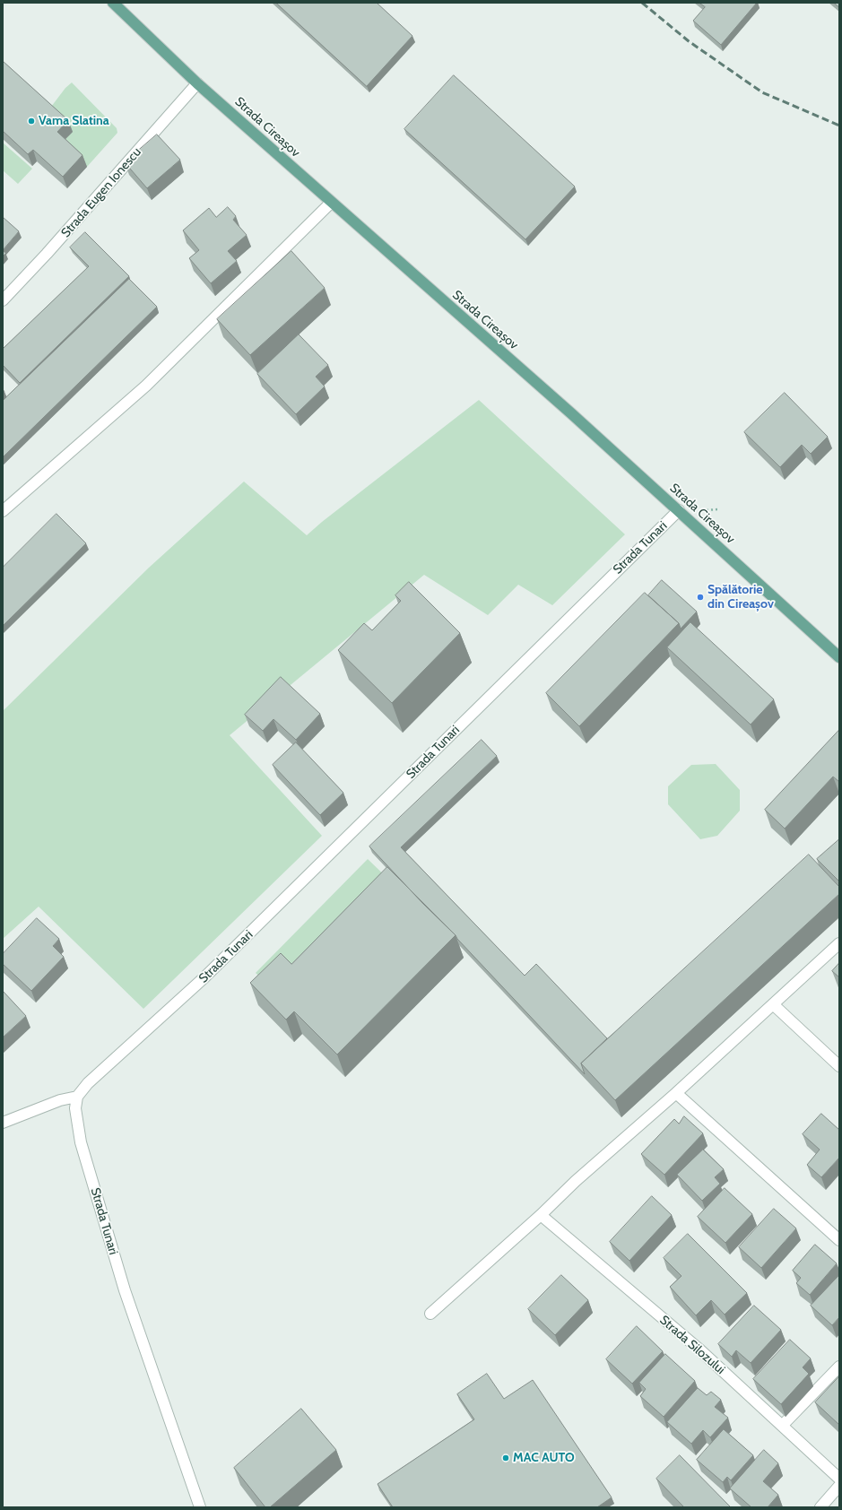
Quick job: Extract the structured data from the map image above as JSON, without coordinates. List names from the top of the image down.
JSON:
{
  "streets": {
    "main road": ["Strada Cireașov"],
    "street": ["Strada Eugen Ionescu", "Strada Tunari", "Strada Silozului"]
  },
  "crossings": [
    ["Strada Cireașov", "Strada Eugen Ionescu"],
    ["Strada Cireașov", "Strada Tunari"]
  ],
  "places": ["Vama Slatina", "Spălătorie din Cireașov", "MAC AUTO"]
}
